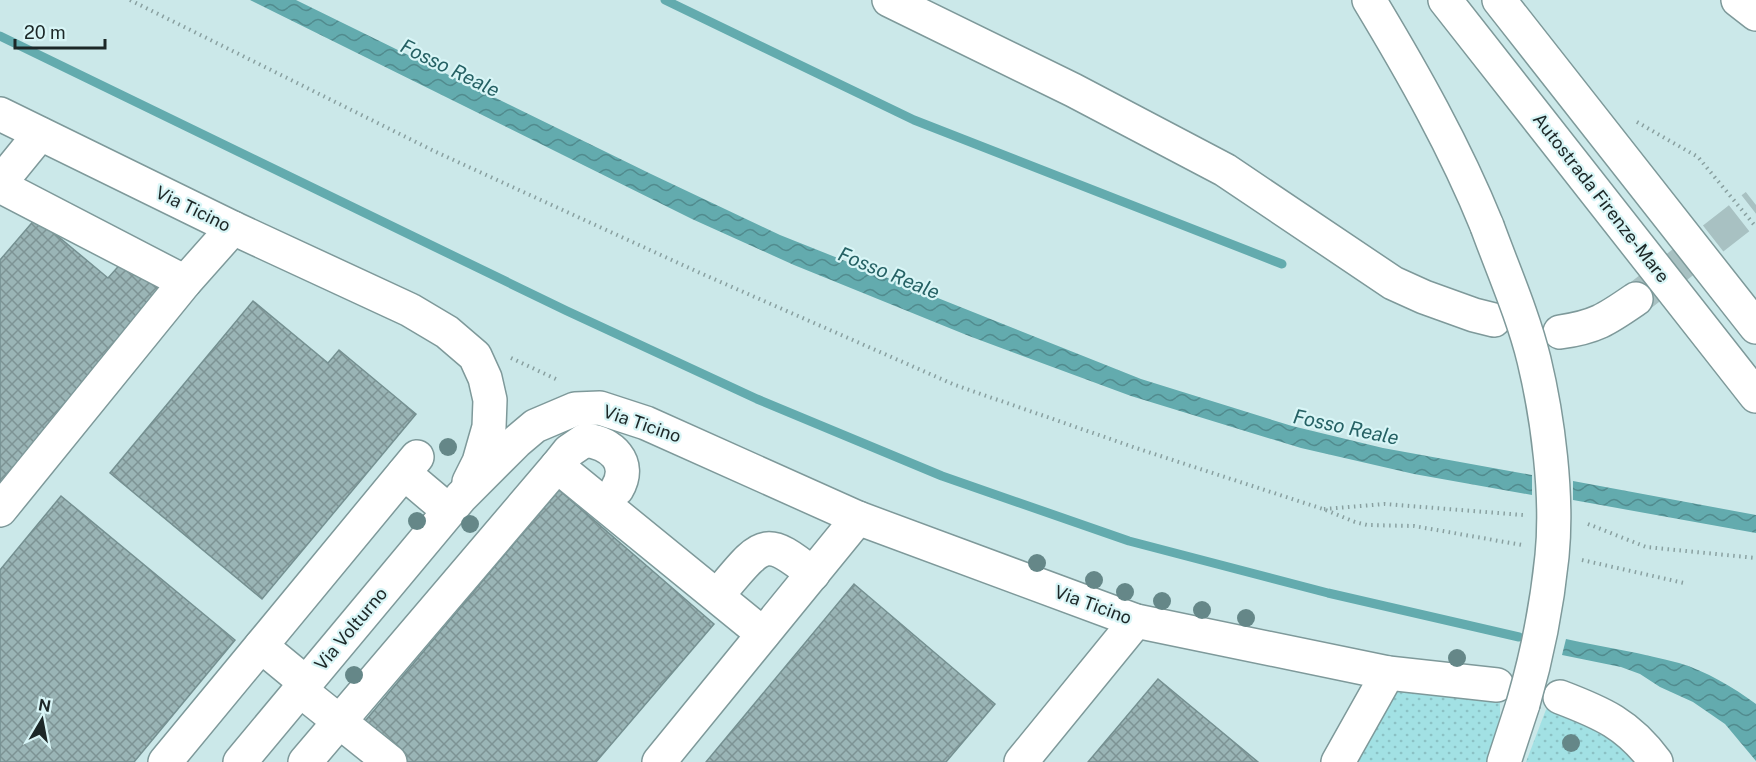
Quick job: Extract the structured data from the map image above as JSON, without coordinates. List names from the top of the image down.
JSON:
{
  "streets": {
    "main road": ["Autostrada Firenze-Mare", "Via Ticino", "Via Volturno"]
  },
  "crossings": [
    ["Via Ticino", "Via Volturno"]
  ],
  "water": ["Fosso Reale"],
  "scale_bar": "20 m",
  "north": "top"
}
